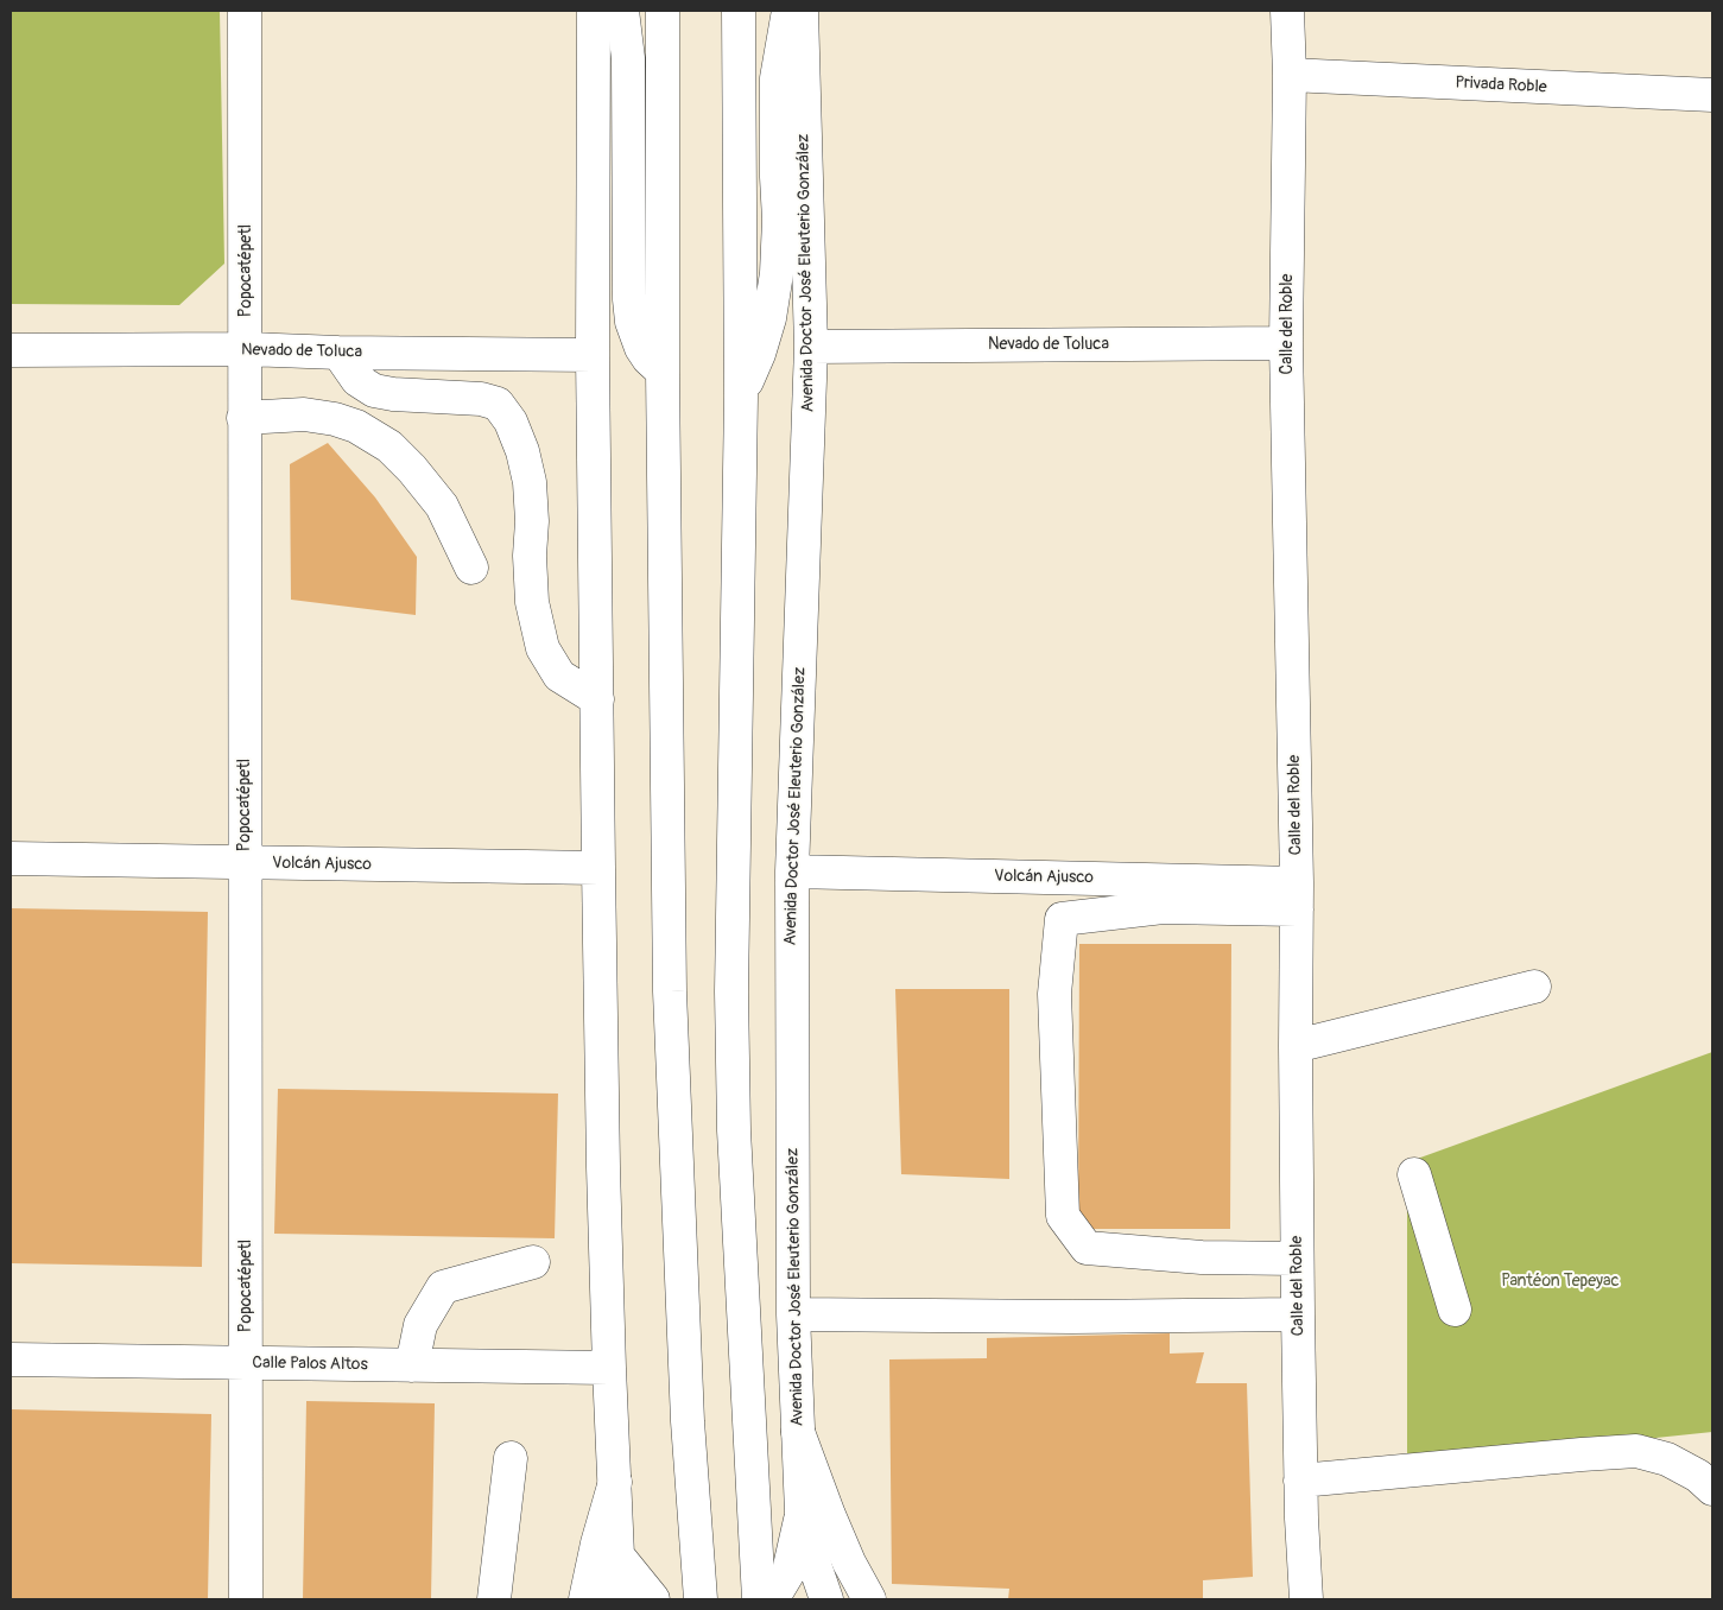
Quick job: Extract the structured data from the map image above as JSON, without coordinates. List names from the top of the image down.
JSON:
{
  "streets": {
    "main road": [
      "Privada Roble",
      "Popocatépetl",
      "Avenida Doctor José Eleuterio González",
      "Calle del Roble",
      "Nevado de Toluca",
      "Volcán Ajusco",
      "Calle Palos Altos"
    ]
  },
  "crossings": [
    ["Privada Roble", "Calle del Roble"],
    ["Popocatépetl", "Nevado de Toluca"],
    ["Popocatépetl", "Volcán Ajusco"],
    ["Popocatépetl", "Calle Palos Altos"],
    ["Avenida Doctor José Eleuterio González", "Nevado de Toluca"],
    ["Avenida Doctor José Eleuterio González", "Volcán Ajusco"],
    ["Calle del Roble", "Nevado de Toluca"],
    ["Calle del Roble", "Volcán Ajusco"]
  ],
  "parks": ["Pantéon Tepeyac"]
}
